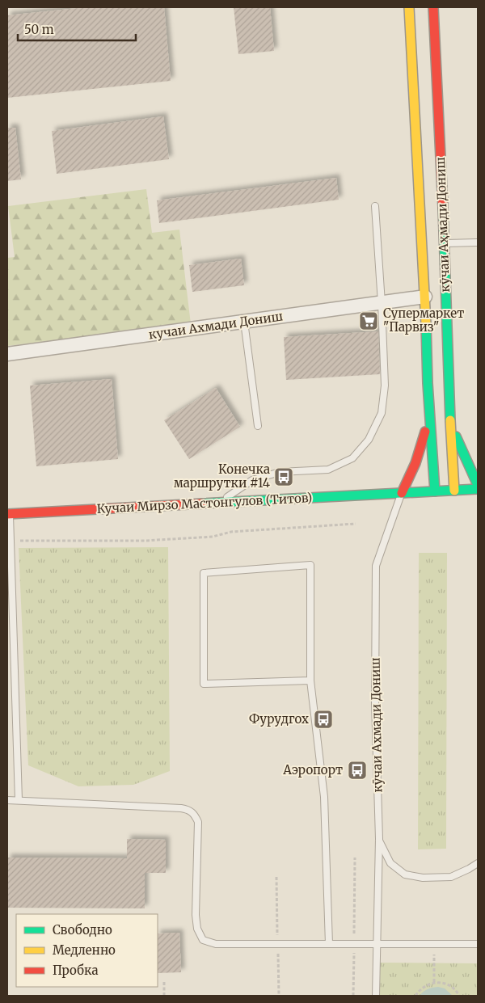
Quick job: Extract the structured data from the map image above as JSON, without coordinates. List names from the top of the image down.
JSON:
{
  "streets": {
    "street": ["кӯчаи Аҳмади Дониш", "кучаи Ахмади Дониш", "Кучаи Мирзо Мастонгулов (Титов)"],
    "lane": ["кӯчаи Ахмади Дониш"]
  },
  "crossings": [
    ["кӯчаи Аҳмади Дониш", "Кучаи Мирзо Мастонгулов (Титов)"],
    ["Кучаи Мирзо Мастонгулов (Титов)", "кӯчаи Ахмади Дониш"]
  ],
  "places": {
    "supermarket": ["Супермаркет \"Парвиз\""],
    "bus stop": ["Конечка маршрутки #14", "Фурудгох", "Аэропорт"]
  },
  "legend": ["Свободно", "Медленно", "Пробка"],
  "scale_bar": "50 m"
}
